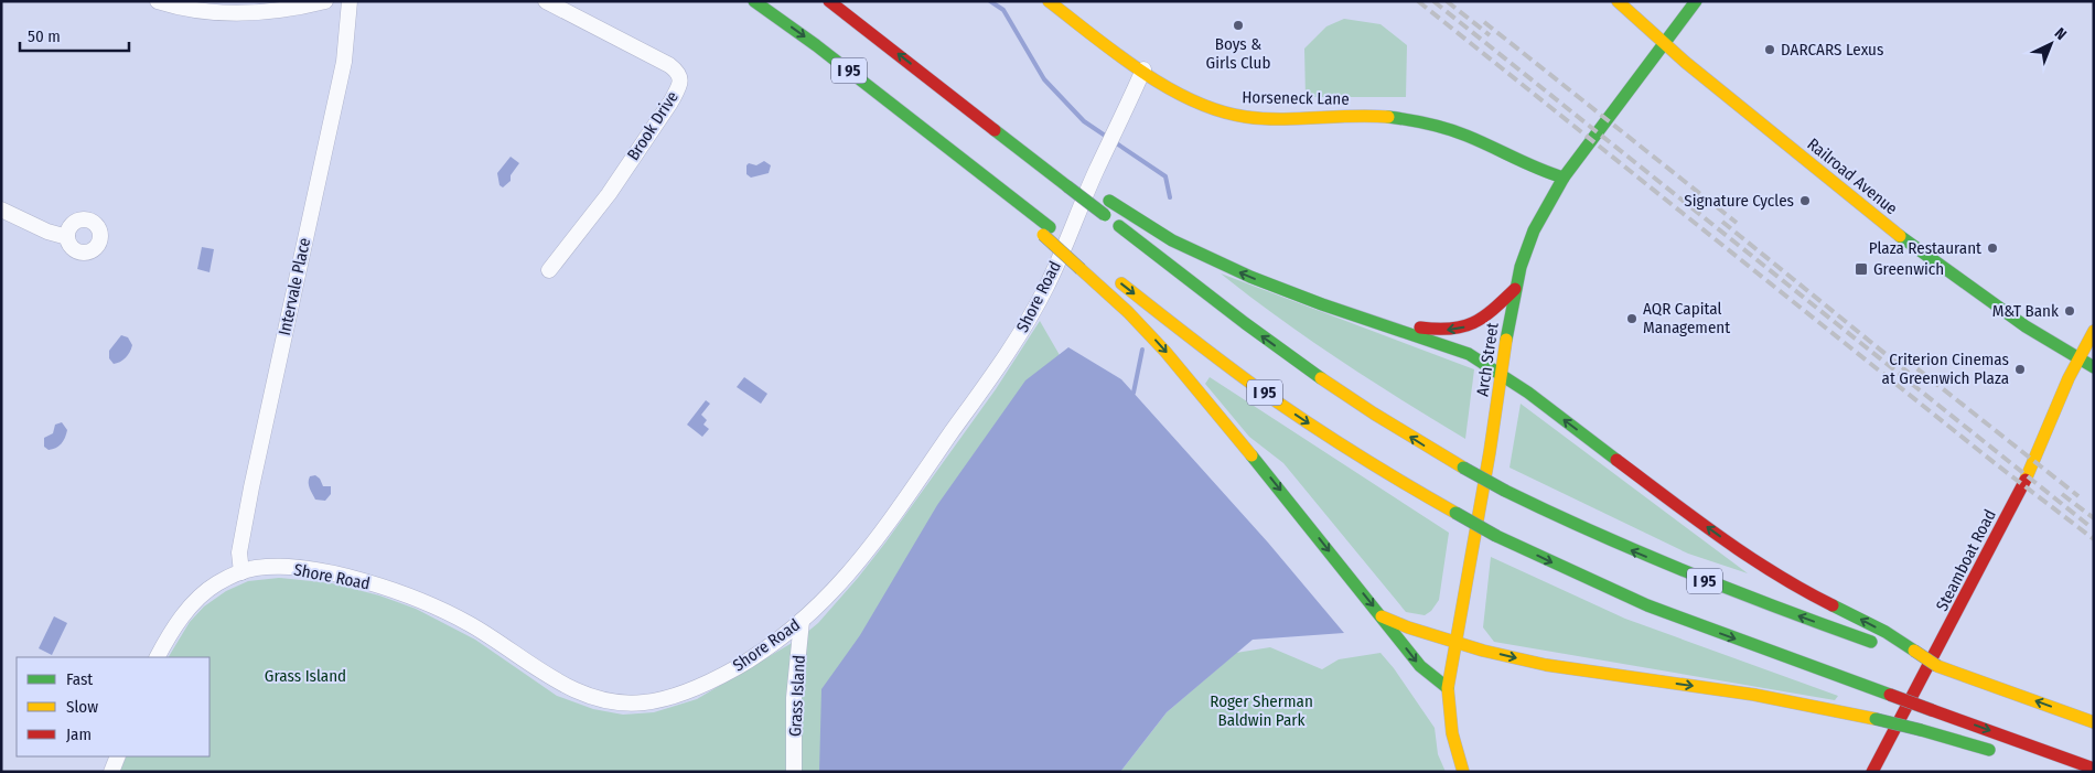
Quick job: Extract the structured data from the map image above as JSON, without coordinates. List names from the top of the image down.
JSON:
{
  "streets": {
    "main road": [
      "I 95",
      "Horseneck Lane",
      "Railroad Avenue",
      "Arch Street",
      "Steamboat Road"
    ],
    "street": [
      "Brook Drive",
      "Intervale Place",
      "Shore Road",
      "Grass Island"
    ]
  },
  "crossings": [
    ["Horseneck Lane", "Shore Road"],
    ["Horseneck Lane", "Arch Street"],
    ["Railroad Avenue", "Arch Street"],
    ["Railroad Avenue", "Steamboat Road"],
    ["Intervale Place", "Shore Road"],
    ["Shore Road", "Grass Island"]
  ],
  "parks": ["Grass Island", "Roger Sherman Baldwin Park"],
  "places": {
    "other": [
      "Boys & Girls Club",
      "DARCARS Lexus",
      "Signature Cycles",
      "Plaza Restaurant",
      "M&T Bank",
      "AQR Capital Management",
      "Criterion Cinemas at Greenwich Plaza"
    ],
    "transit": ["Greenwich"]
  },
  "legend": ["Fast", "Slow", "Jam"],
  "scale_bar": "50 m",
  "north": "top right"
}
